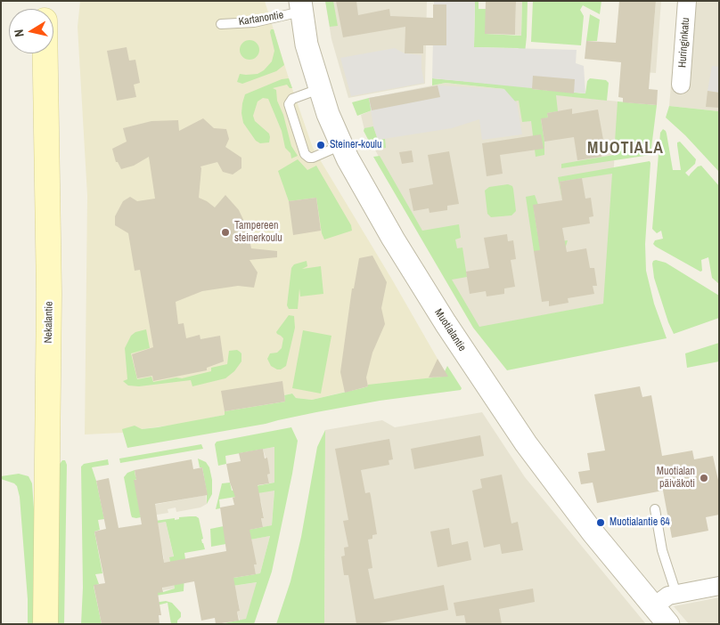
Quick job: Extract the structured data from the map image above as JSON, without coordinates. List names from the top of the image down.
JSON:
{
  "streets": {
    "main road": ["Nekalantie"],
    "street": ["Huringinkatu", "Muotialantie"],
    "lane": ["Kartanontie"]
  },
  "crossings": [
    ["Kartanontie", "Muotialantie"]
  ],
  "districts": ["MUOTIALA"],
  "places": [
    "Steiner-koulu",
    "Tampereen steinerkoulu",
    "Muotialan päiväkoti",
    "Muotialantie 64"
  ],
  "north": "left"
}
